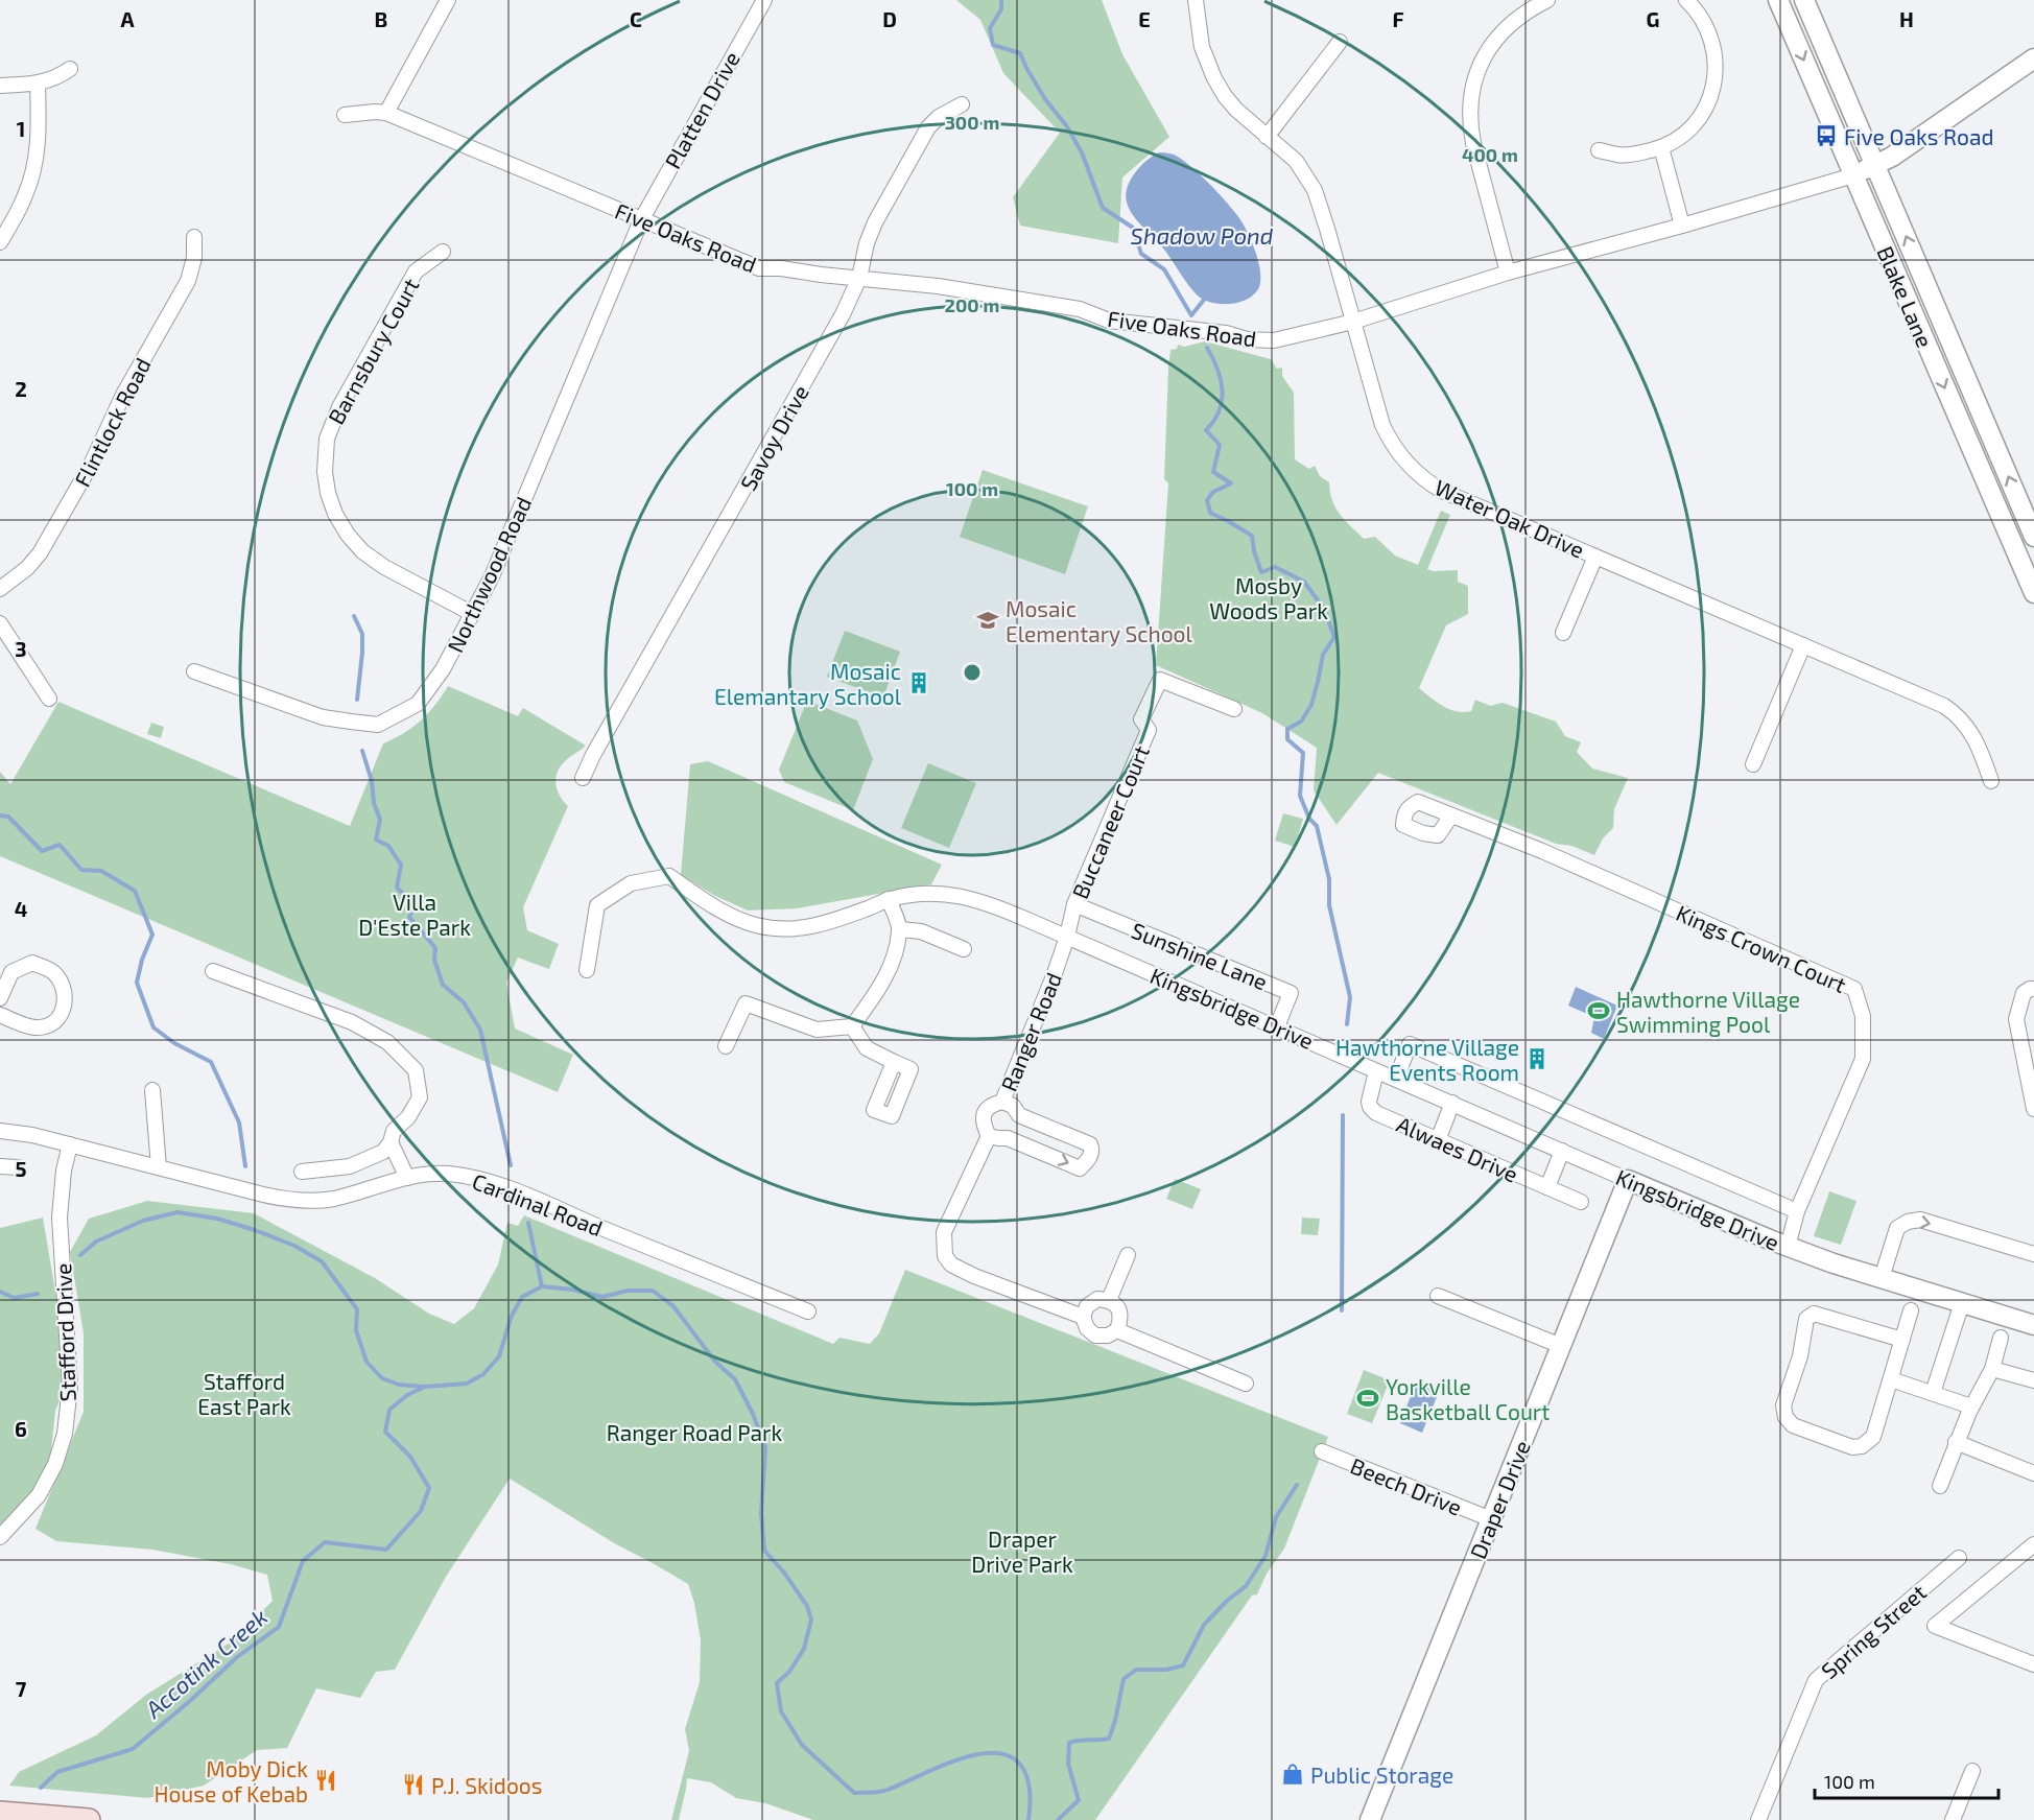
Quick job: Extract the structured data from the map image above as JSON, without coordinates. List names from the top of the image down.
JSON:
{
  "streets": {
    "street": [
      "Platten Drive",
      "Five Oaks Road",
      "Blake Lane",
      "Barnsbury Court",
      "Flintlock Road",
      "Savoy Drive",
      "Water Oak Drive",
      "Northwood Road",
      "Buccaneer Court",
      "Kings Crown Court",
      "Sunshine Lane",
      "Kingsbridge Drive",
      "Ranger Road",
      "Alwaes Drive",
      "Cardinal Road",
      "Stafford Drive",
      "Beech Drive",
      "Draper Drive",
      "Spring Street"
    ]
  },
  "crossings": [
    ["Platten Drive", "Five Oaks Road"],
    ["Platten Drive", "Northwood Road"],
    ["Five Oaks Road", "Blake Lane"],
    ["Five Oaks Road", "Savoy Drive"],
    ["Five Oaks Road", "Water Oak Drive"],
    ["Five Oaks Road", "Northwood Road"],
    ["Barnsbury Court", "Northwood Road"],
    ["Buccaneer Court", "Sunshine Lane"],
    ["Buccaneer Court", "Kingsbridge Drive"],
    ["Buccaneer Court", "Ranger Road"],
    ["Kings Crown Court", "Kingsbridge Drive"],
    ["Sunshine Lane", "Kingsbridge Drive"],
    ["Kingsbridge Drive", "Ranger Road"],
    ["Kingsbridge Drive", "Alwaes Drive"],
    ["Kingsbridge Drive", "Draper Drive"],
    ["Cardinal Road", "Stafford Drive"],
    ["Beech Drive", "Draper Drive"]
  ],
  "water": ["Shadow Pond", "Accotink Creek"],
  "parks": [
    "Mosby Woods Park",
    "Villa D'Este Park",
    "Stafford East Park",
    "Ranger Road Park",
    "Draper Drive Park"
  ],
  "places": {
    "bus stop": ["Five Oaks Road"],
    "school or university": ["Mosaic Elementary School"],
    "building": ["Mosaic Elemantary School", "Hawthorne Village Events Room"],
    "sports": ["Hawthorne Village Swimming Pool", "Yorkville Basketball Court"],
    "shop": ["Public Storage"],
    "restaurant": ["Moby Dick House of Kebab", "P.J. Skidoos"]
  },
  "scale_bar": "100 m",
  "grid": {
    "columns": [
      "A",
      "B",
      "C",
      "D",
      "E",
      "F",
      "G",
      "H"
    ],
    "rows": [
      "1",
      "2",
      "3",
      "4",
      "5",
      "6",
      "7"
    ]
  },
  "rings": [
    "300 m",
    "400 m",
    "200 m",
    "100 m"
  ]
}
